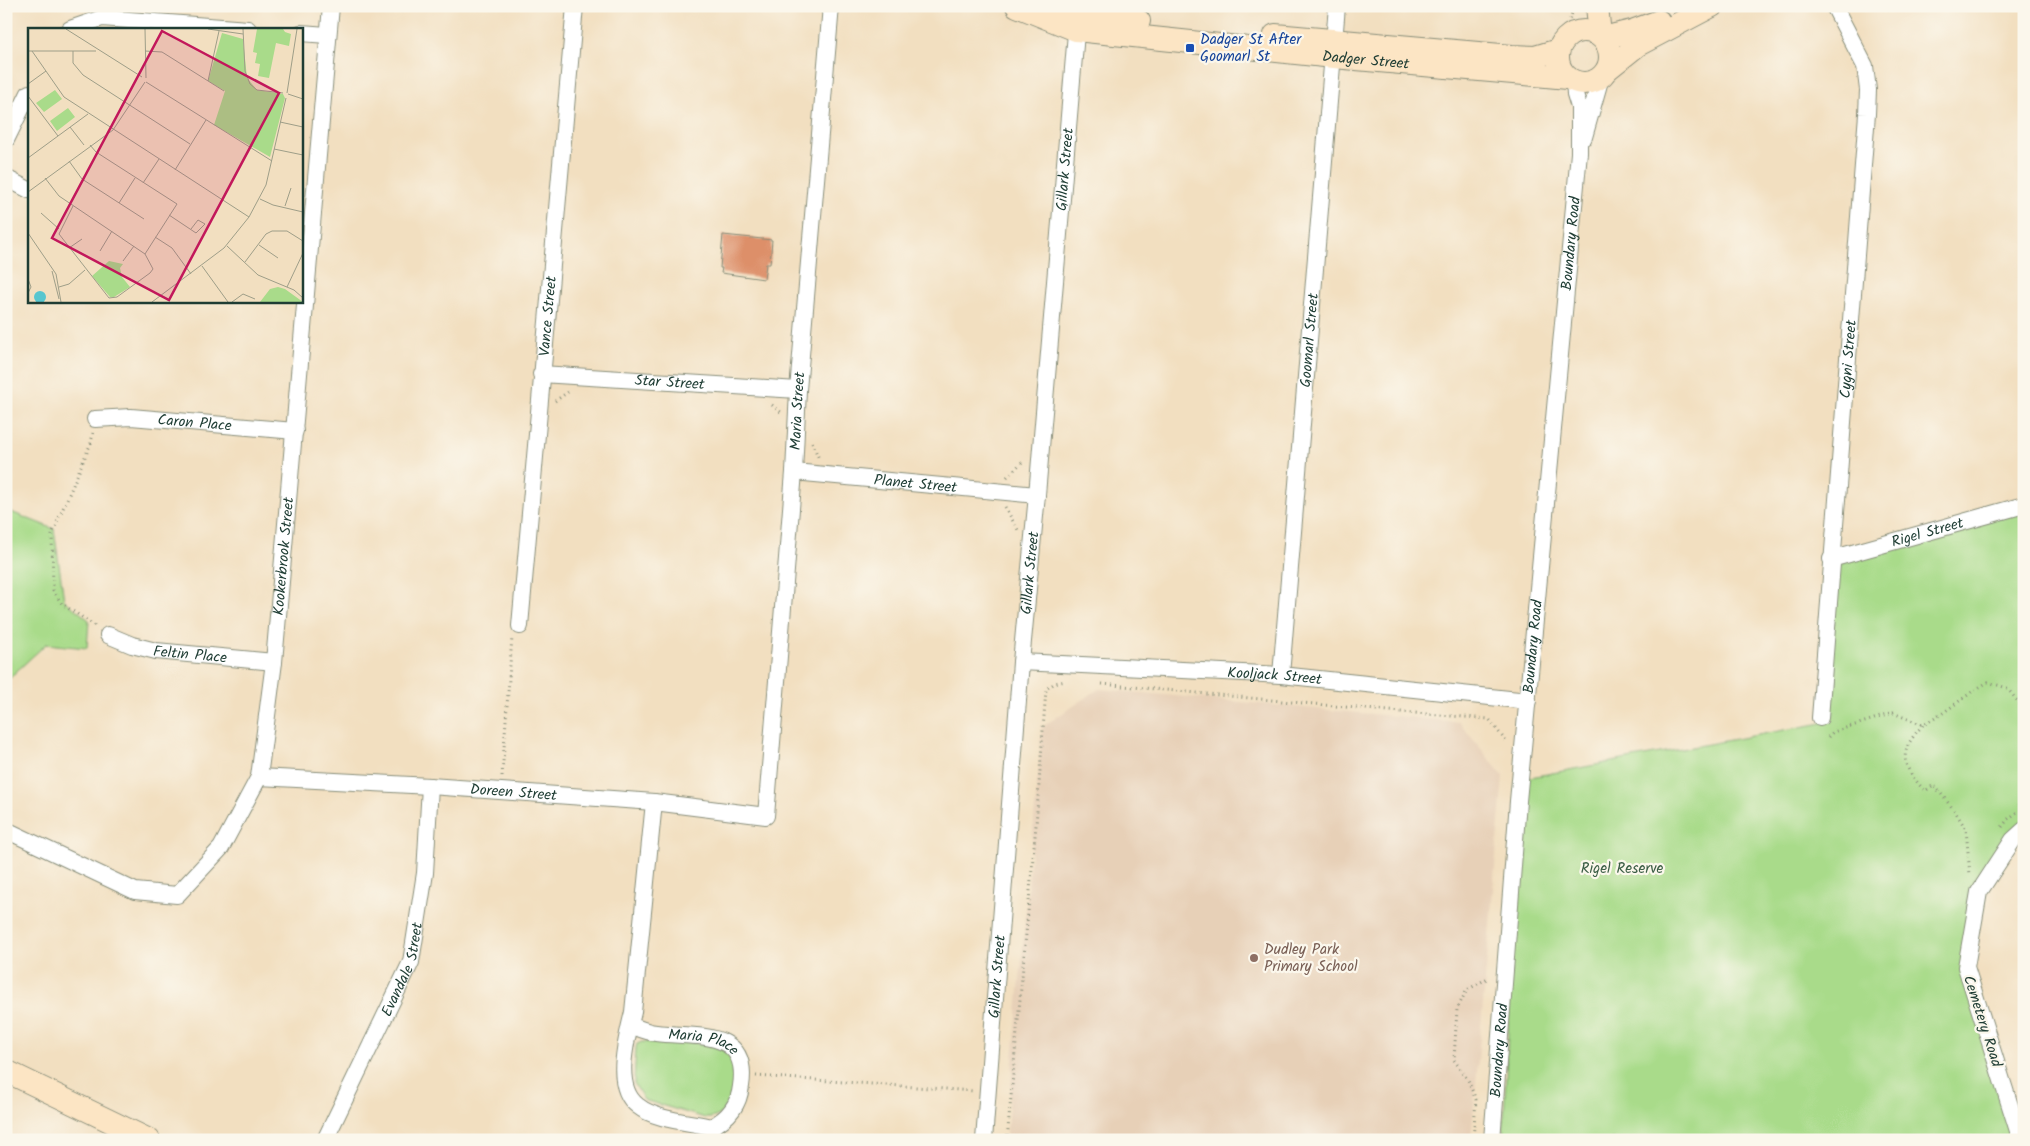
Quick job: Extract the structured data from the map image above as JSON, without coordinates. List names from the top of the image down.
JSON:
{
  "streets": {
    "street": [
      "Dadger Street",
      "Gillark Street",
      "Boundary Road",
      "Vance Street",
      "Goomarl Street",
      "Cygni Street",
      "Star Street",
      "Maria Street",
      "Caron Place",
      "Planet Street",
      "Rigel Street",
      "Kookerbrook Street",
      "Feltin Place",
      "Kooljack Street",
      "Doreen Street",
      "Evandale Street",
      "Cemetery Road",
      "Maria Place"
    ]
  },
  "crossings": [
    ["Dadger Street", "Gillark Street"],
    ["Dadger Street", "Boundary Road"],
    ["Dadger Street", "Goomarl Street"],
    ["Gillark Street", "Planet Street"],
    ["Gillark Street", "Kooljack Street"],
    ["Boundary Road", "Kooljack Street"],
    ["Vance Street", "Star Street"],
    ["Goomarl Street", "Kooljack Street"],
    ["Cygni Street", "Rigel Street"],
    ["Star Street", "Maria Street"],
    ["Maria Street", "Planet Street"],
    ["Maria Street", "Doreen Street"],
    ["Caron Place", "Kookerbrook Street"],
    ["Kookerbrook Street", "Feltin Place"],
    ["Kookerbrook Street", "Doreen Street"],
    ["Doreen Street", "Evandale Street"],
    ["Doreen Street", "Maria Place"]
  ],
  "parks": ["Rigel Reserve"],
  "places": {
    "transit": ["Dadger St After Goomarl St"],
    "other": ["Dudley Park Primary School"]
  }
}
